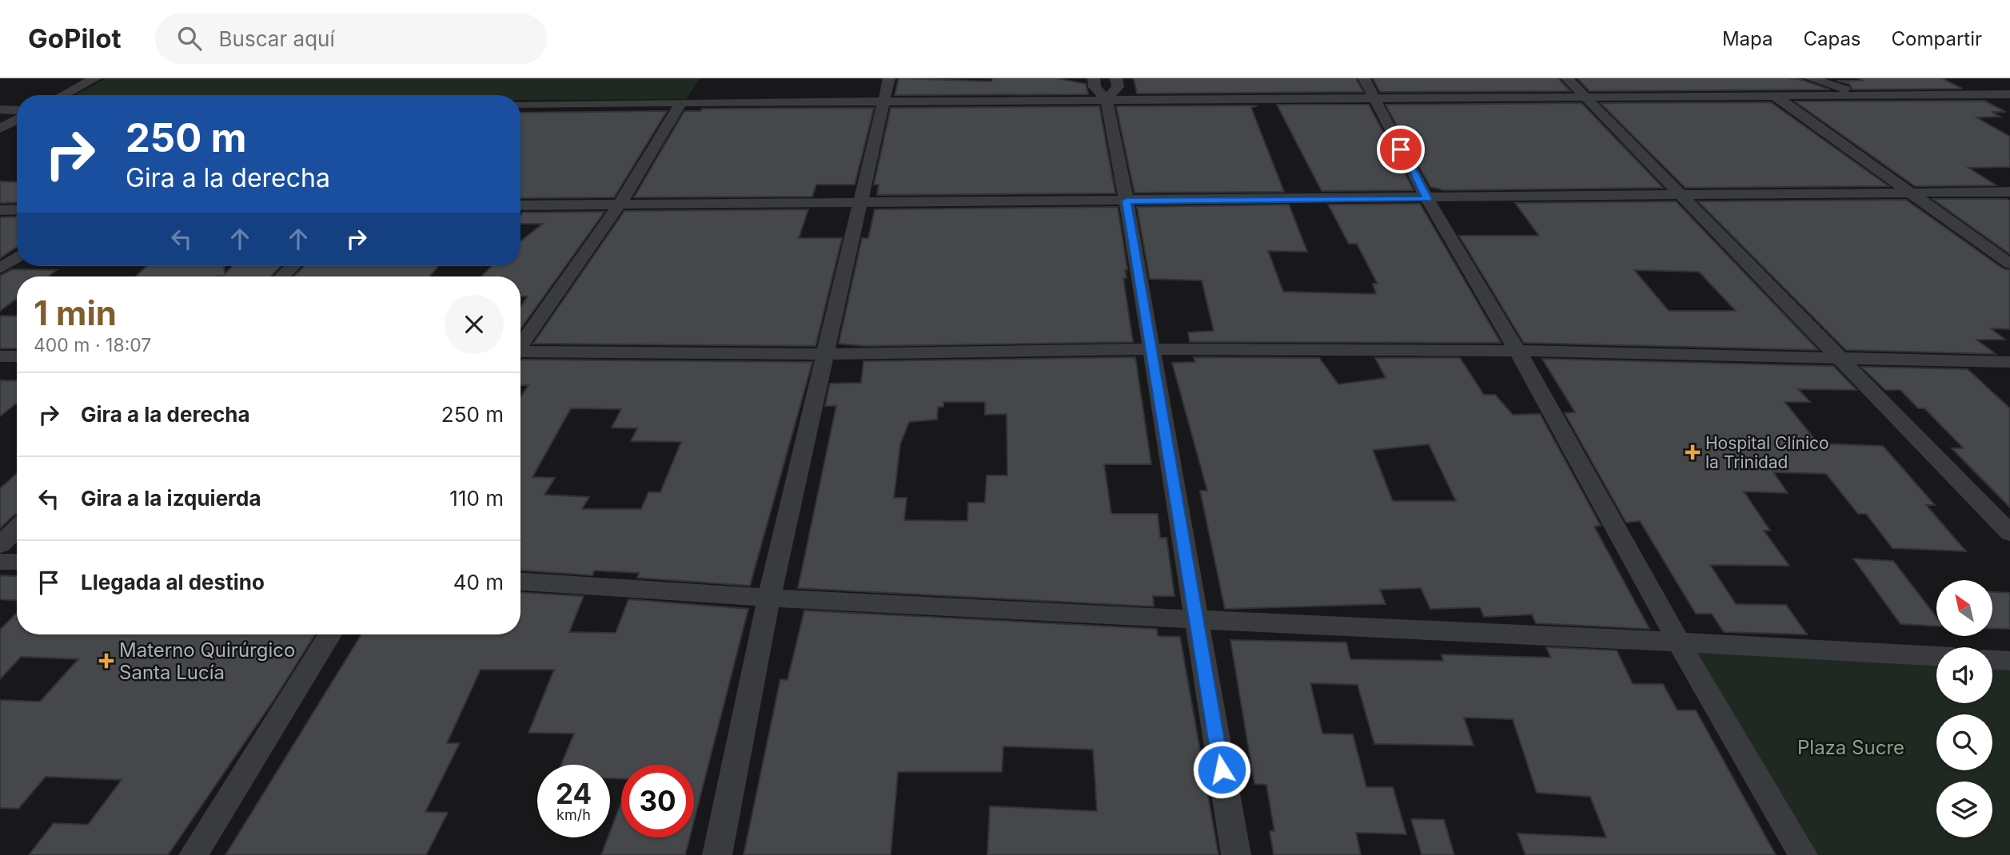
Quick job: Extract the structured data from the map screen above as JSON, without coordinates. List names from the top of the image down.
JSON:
{
  "parks": ["Plaza Sucre"],
  "places": {
    "health": ["Hospital Clínico la Trinidad", "Materno Quirúrgico Santa Lucía"]
  },
  "north": "top left",
  "page": {
    "header": "GoPilot",
    "search": "Buscar aquí",
    "nav": ["Mapa", "Capas", "Compartir"],
    "turn": ["250 m", "Gira a la derecha"],
    "heading": ["1 min", "400 m · 18:07"],
    "list": [
      {
        "name": "Gira a la derecha",
        "value": "250 m"
      },
      {
        "name": "Gira a la izquierda",
        "value": "110 m"
      },
      {
        "name": "Llegada al destino",
        "value": "40 m"
      }
    ],
    "speed": "24 km/h",
    "limit": "30"
  }
}
